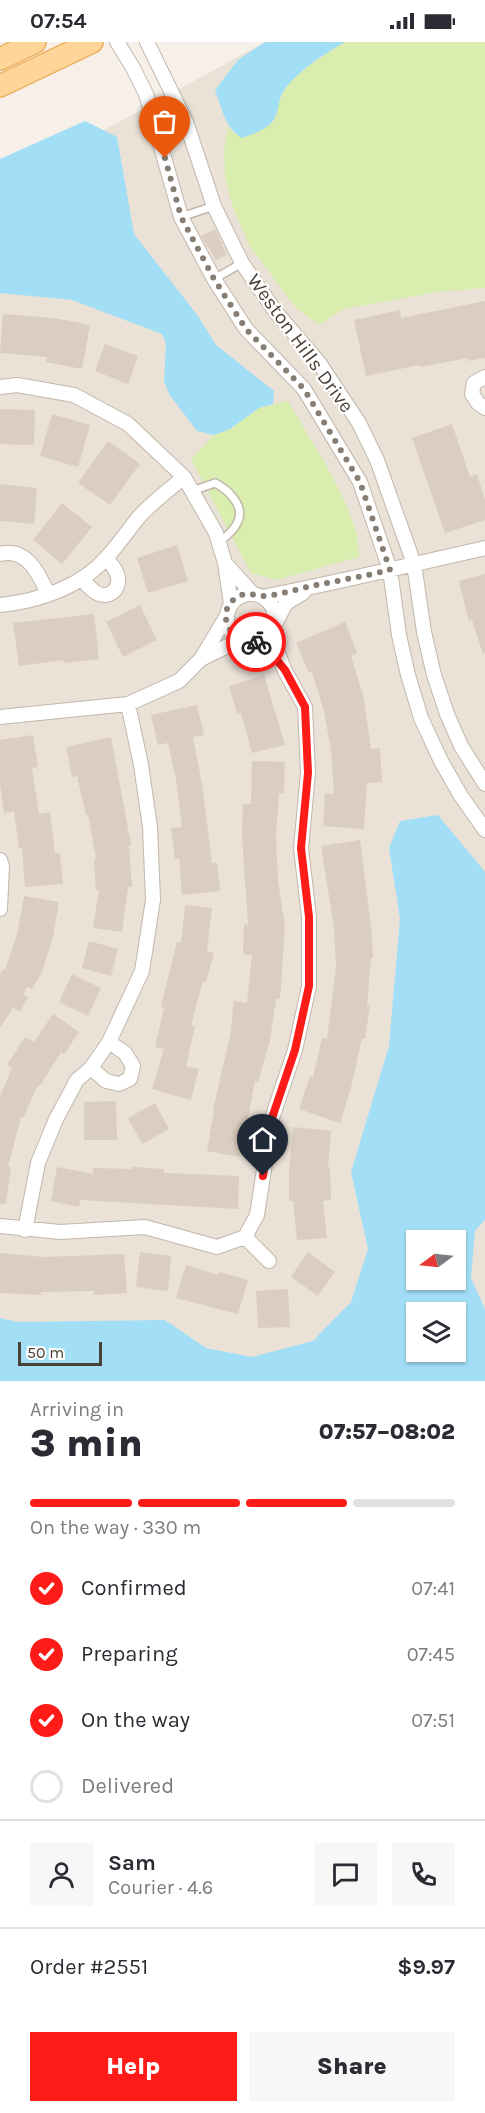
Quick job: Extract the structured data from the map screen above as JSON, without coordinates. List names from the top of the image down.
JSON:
{
  "streets": {
    "street": ["Weston Hills Drive"]
  },
  "scale_bar": "50 m",
  "north": "left",
  "page": {
    "status": "07:54",
    "scale": "50 m",
    "heading": ["3 min", "Arriving in", "07:57–08:02"],
    "panel": [
      "Sam",
      "Courier · 4.6",
      "Order #2551",
      "$9.97"
    ],
    "bar": "On the way · 330 m",
    "list": [
      ["Confirmed", "07:41"],
      ["Preparing", "07:45"],
      ["On the way", "07:51"],
      "Delivered"
    ],
    "buttons": ["Help", "Share"]
  }
}
